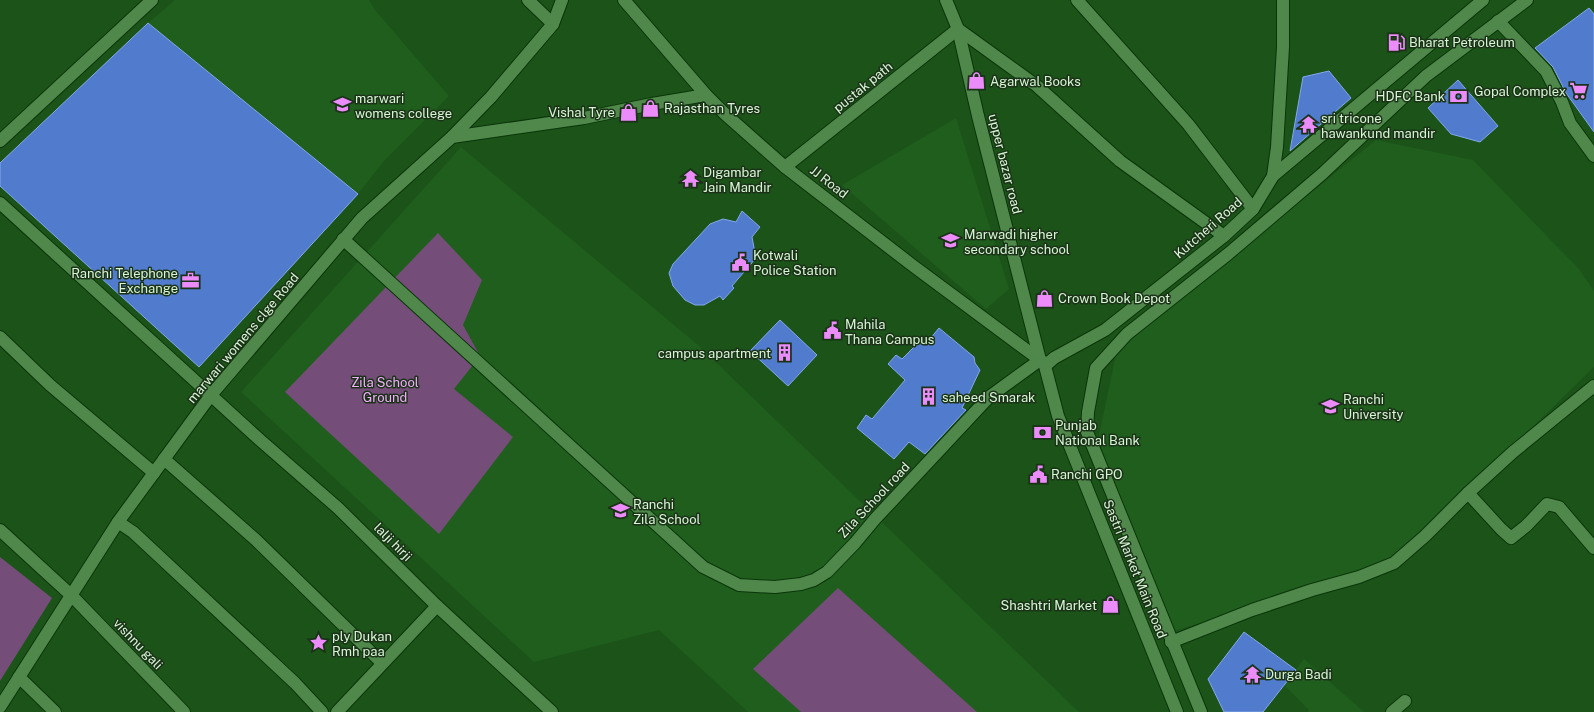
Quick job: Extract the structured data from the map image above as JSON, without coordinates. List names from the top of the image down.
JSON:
{
  "streets": {
    "street": [
      "pustak path",
      "upper bazar road",
      "JJ Road",
      "Kutcheri Road",
      "marwari womens clge Road",
      "Zila School road",
      "lalji hirji",
      "Sastri Market Main Road",
      "vishnu gali"
    ]
  },
  "crossings": [
    ["pustak path", "upper bazar road"],
    ["pustak path", "JJ Road"],
    ["upper bazar road", "JJ Road"],
    ["upper bazar road", "Kutcheri Road"],
    ["upper bazar road", "Zila School road"],
    ["upper bazar road", "Sastri Market Main Road"],
    ["JJ Road", "Kutcheri Road"],
    ["JJ Road", "Zila School road"],
    ["JJ Road", "Sastri Market Main Road"],
    ["Kutcheri Road", "Zila School road"],
    ["Kutcheri Road", "Sastri Market Main Road"],
    ["marwari womens clge Road", "Zila School road"],
    ["marwari womens clge Road", "lalji hirji"],
    ["marwari womens clge Road", "vishnu gali"],
    ["Zila School road", "Sastri Market Main Road"]
  ],
  "parks": ["Zila School Ground"],
  "places": {
    "fuel station": ["Bharat Petroleum"],
    "shop": [
      "Agarwal Books",
      "Rajasthan Tyres",
      "Vishal Tyre",
      "Crown Book Depot",
      "Shashtri Market"
    ],
    "supermarket": ["Gopal Complex"],
    "bank": ["HDFC Bank", "Punjab National Bank"],
    "school or university": [
      "marwari womens college",
      "Marwadi higher secondary school",
      "Ranchi University",
      "Ranchi Zila School"
    ],
    "temple": ["sri tricone hawankund mandir", "Digambar Jain Mandir", "Durga Badi"],
    "public building": ["Kotwali Police Station", "Mahila Thana Campus", "Ranchi GPO"],
    "office": ["Ranchi Telephone Exchange"],
    "building": ["campus apartment", "saheed Smarak"],
    "place": ["ply Dukan Rmh paa"]
  }
}
